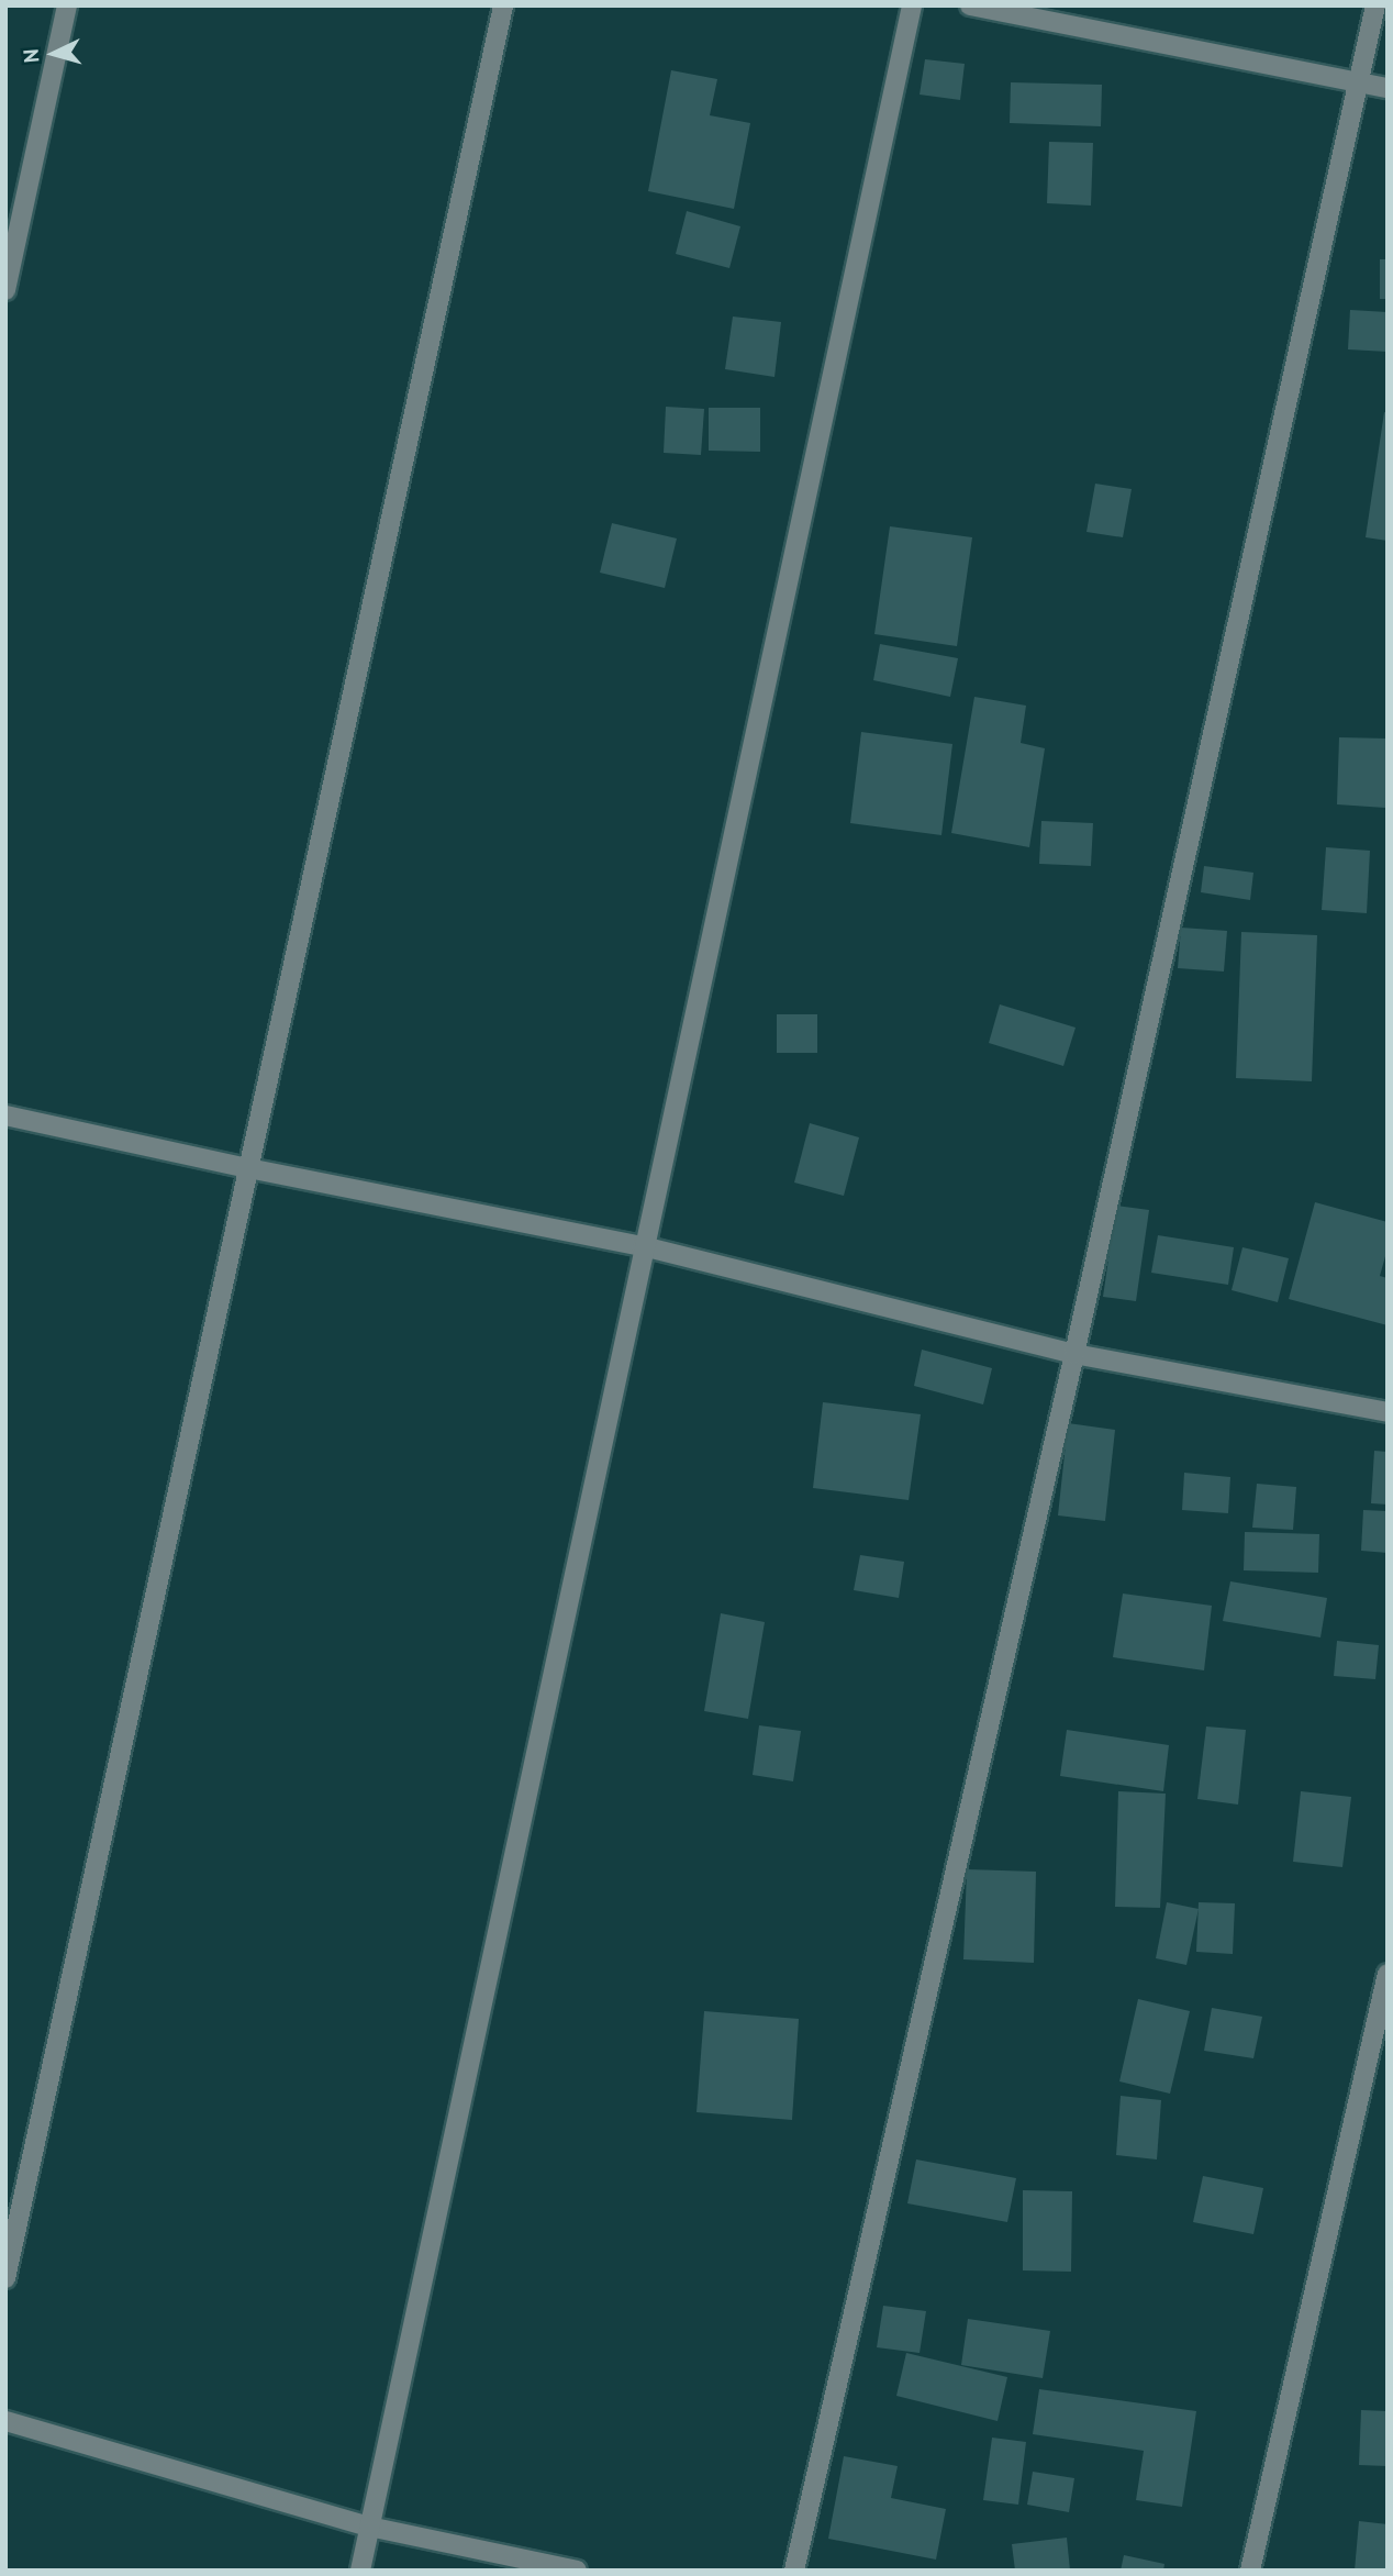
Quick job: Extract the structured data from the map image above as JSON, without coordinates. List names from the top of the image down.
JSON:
{
  "north": "left"
}
